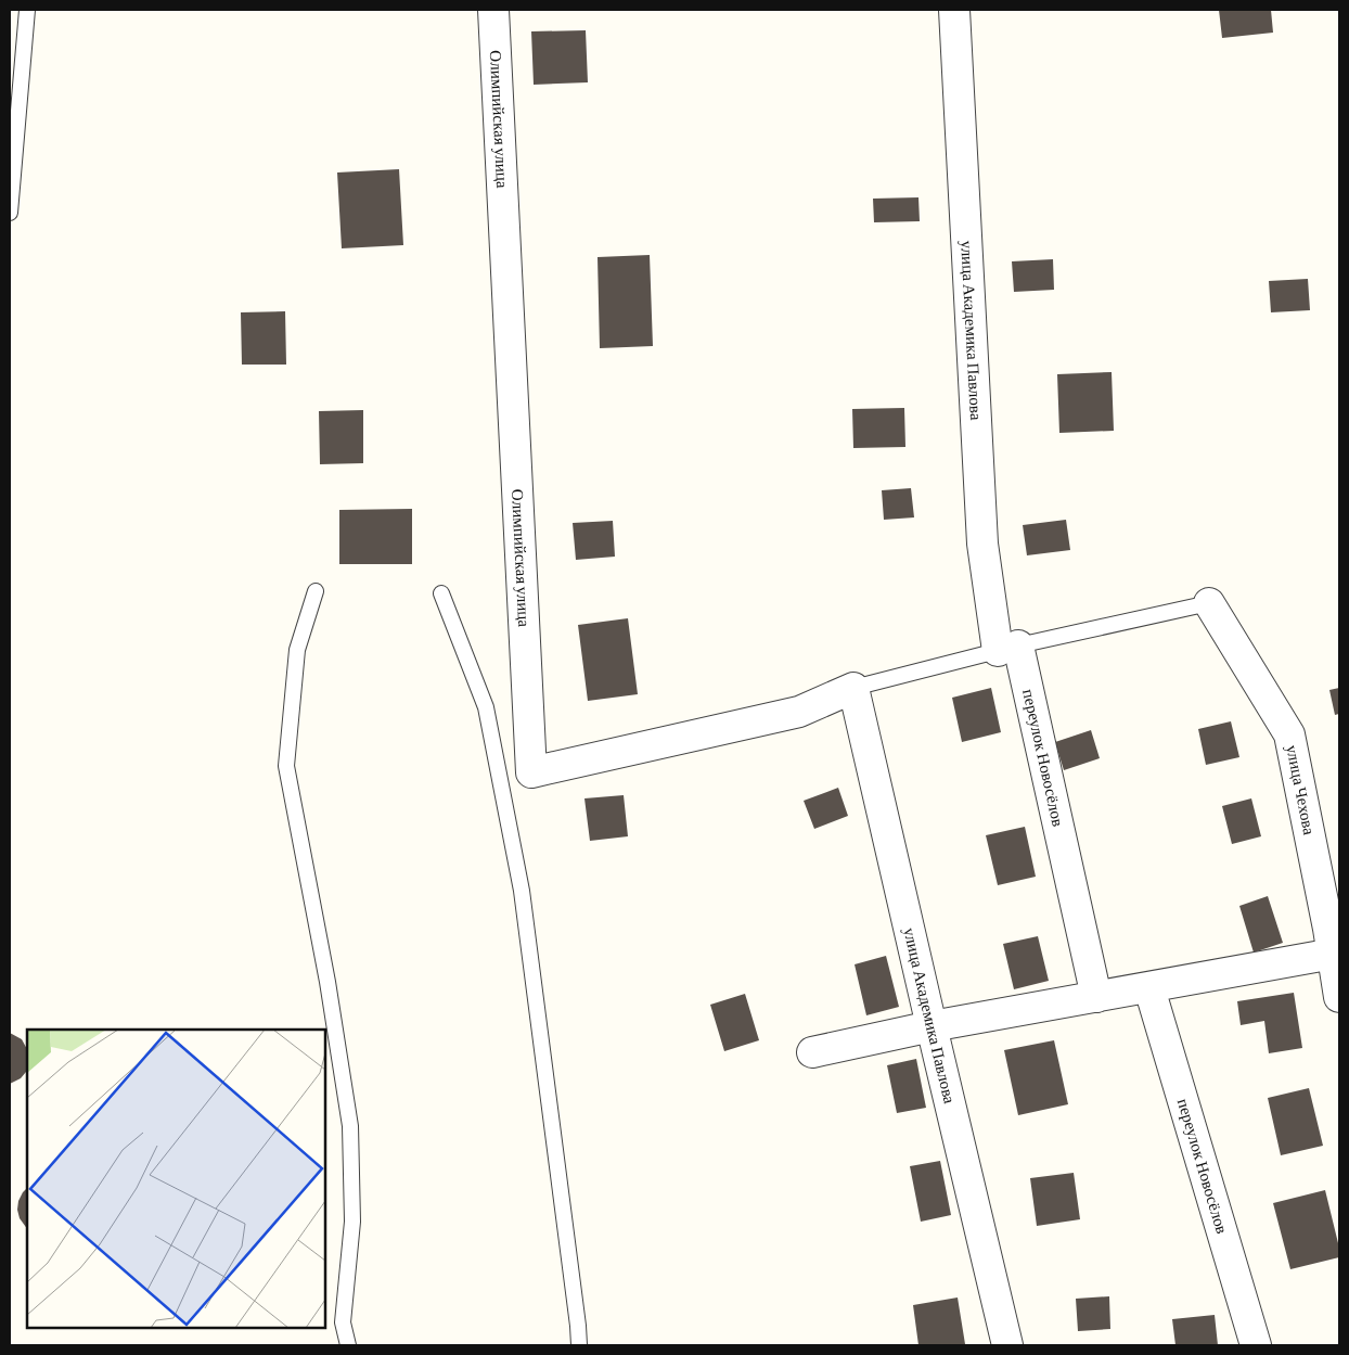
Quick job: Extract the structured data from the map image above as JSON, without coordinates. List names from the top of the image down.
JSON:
{
  "streets": {
    "street": [
      "Олимпийская улица",
      "улица Академика Павлова",
      "переулок Новосёлов",
      "улица Чехова"
    ]
  },
  "crossings": [
    ["Олимпийская улица", "улица Академика Павлова"],
    ["улица Академика Павлова", "переулок Новосёлов"]
  ]
}
